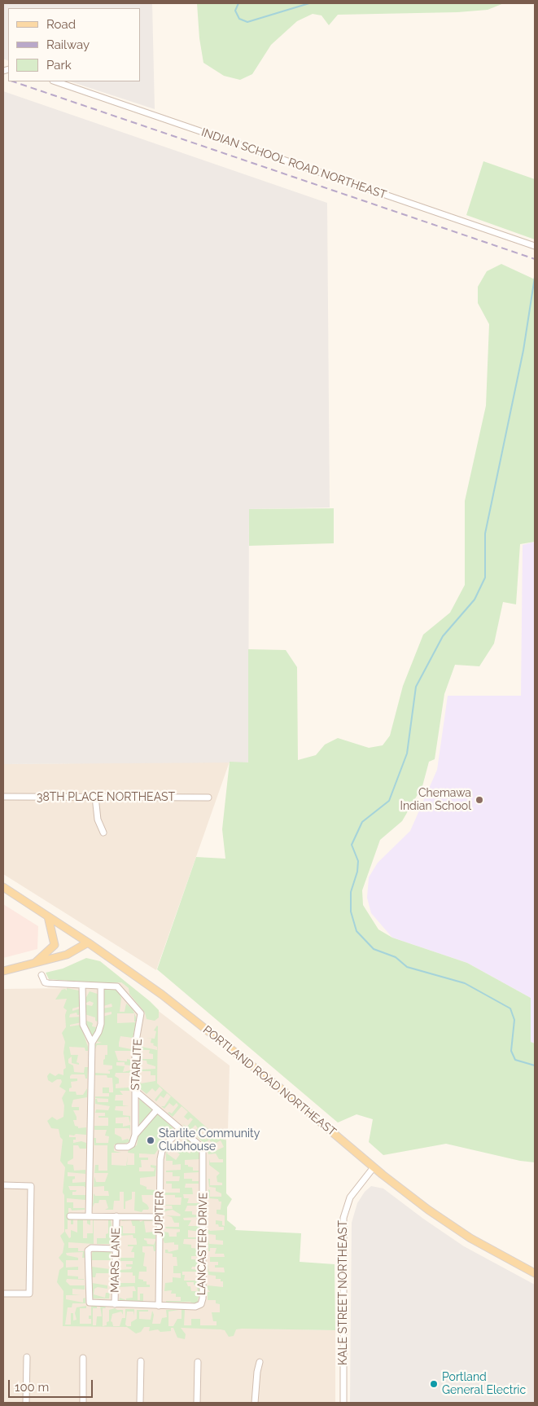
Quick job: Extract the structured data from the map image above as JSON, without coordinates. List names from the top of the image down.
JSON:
{
  "streets": {
    "main road": ["PORTLAND ROAD NORTHEAST"],
    "street": [
      "INDIAN SCHOOL ROAD NORTHEAST",
      "38TH PLACE NORTHEAST",
      "STARLITE",
      "JUPITER",
      "LANCASTER DRIVE",
      "MARS LANE",
      "KALE STREET NORTHEAST"
    ]
  },
  "crossings": [
    ["STARLITE", "LANCASTER DRIVE"],
    ["PORTLAND ROAD NORTHEAST", "KALE STREET NORTHEAST"],
    ["JUPITER", "LANCASTER DRIVE"],
    ["LANCASTER DRIVE", "MARS LANE"]
  ],
  "places": ["Chemawa Indian School", "Starlite Community Clubhouse", "Portland General Electric"],
  "legend": ["Road", "Railway", "Park"],
  "scale_bar": "100 m"
}
